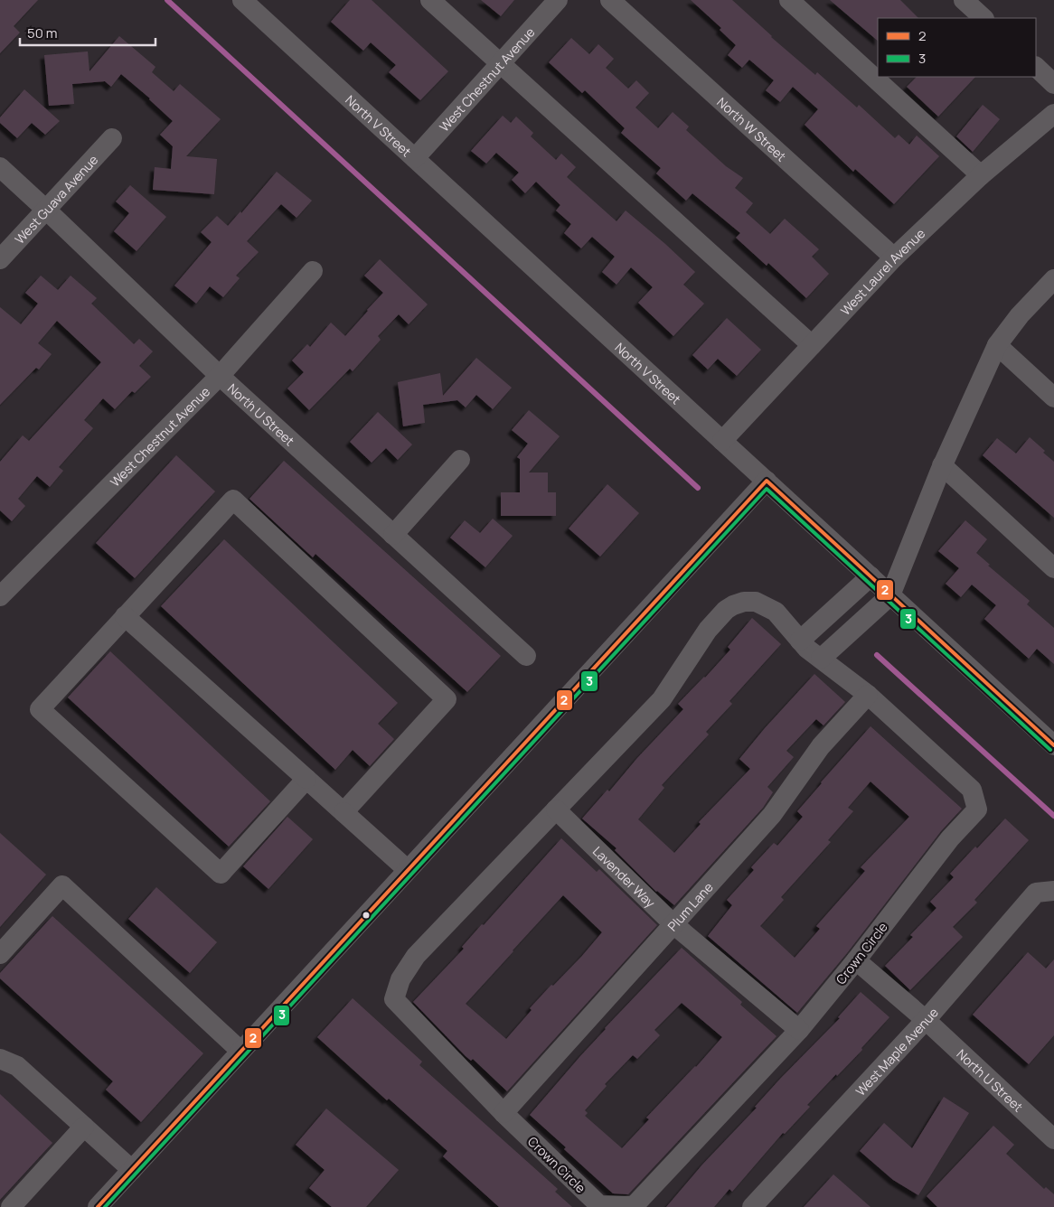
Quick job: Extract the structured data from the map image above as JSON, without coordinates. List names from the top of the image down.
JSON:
{
  "streets": {
    "street": [
      "West Chestnut Avenue",
      "North V Street",
      "North W Street",
      "West Guava Avenue",
      "West Laurel Avenue",
      "North U Street",
      "Lavender Way",
      "Plum Lane",
      "Crown Circle",
      "West Maple Avenue"
    ]
  },
  "crossings": [
    ["West Chestnut Avenue", "North V Street"],
    ["West Chestnut Avenue", "North U Street"],
    ["North V Street", "West Laurel Avenue"],
    ["North W Street", "West Laurel Avenue"],
    ["West Guava Avenue", "North U Street"],
    ["North U Street", "Crown Circle"],
    ["North U Street", "West Maple Avenue"],
    ["Lavender Way", "Plum Lane"],
    ["Lavender Way", "Crown Circle"],
    ["Plum Lane", "Crown Circle"]
  ],
  "lines": ["transit line 2", "transit line 3"],
  "legend": ["2", "3"],
  "scale_bar": "50 m"
}
